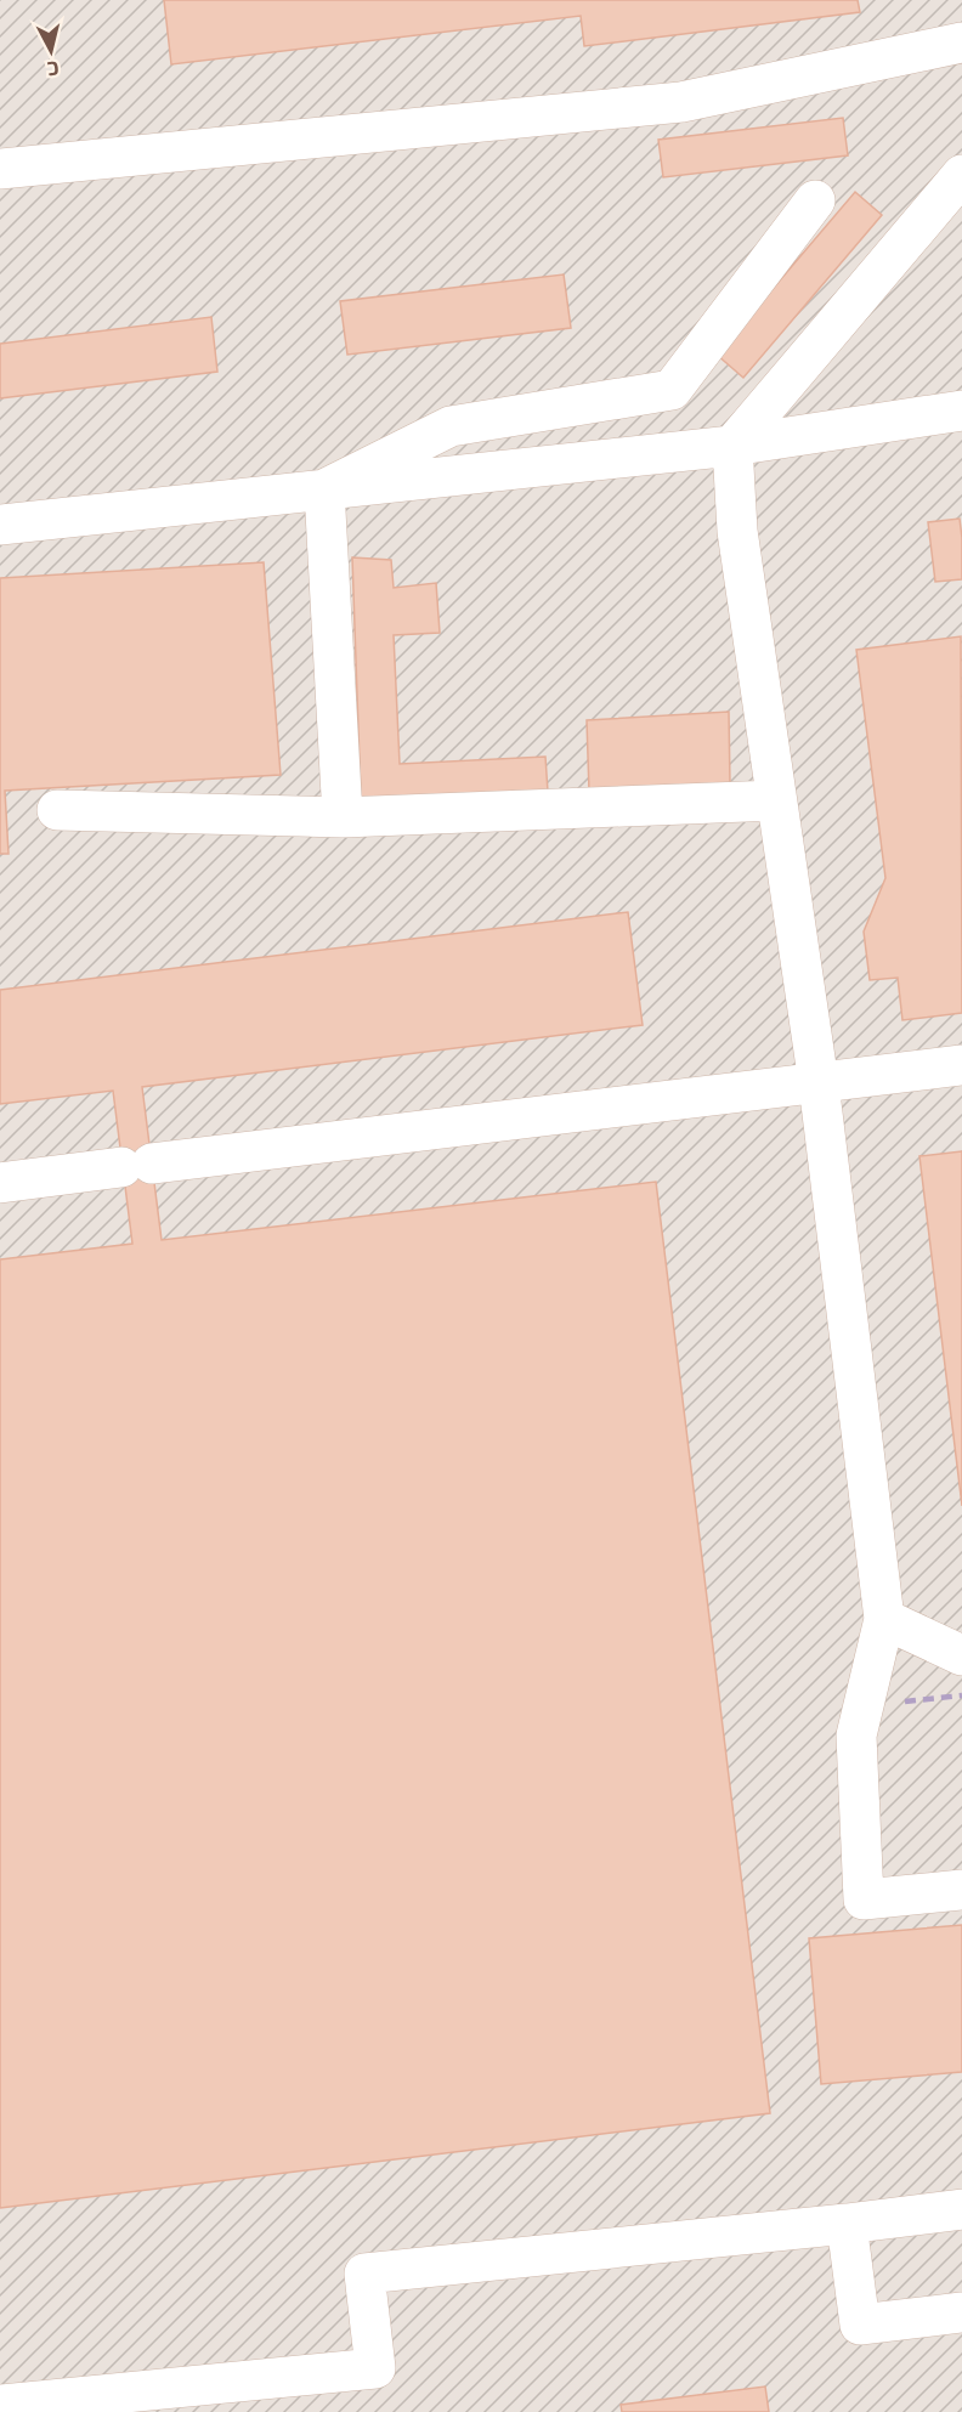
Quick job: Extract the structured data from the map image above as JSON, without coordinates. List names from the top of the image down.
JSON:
{
  "north": "bottom"
}
